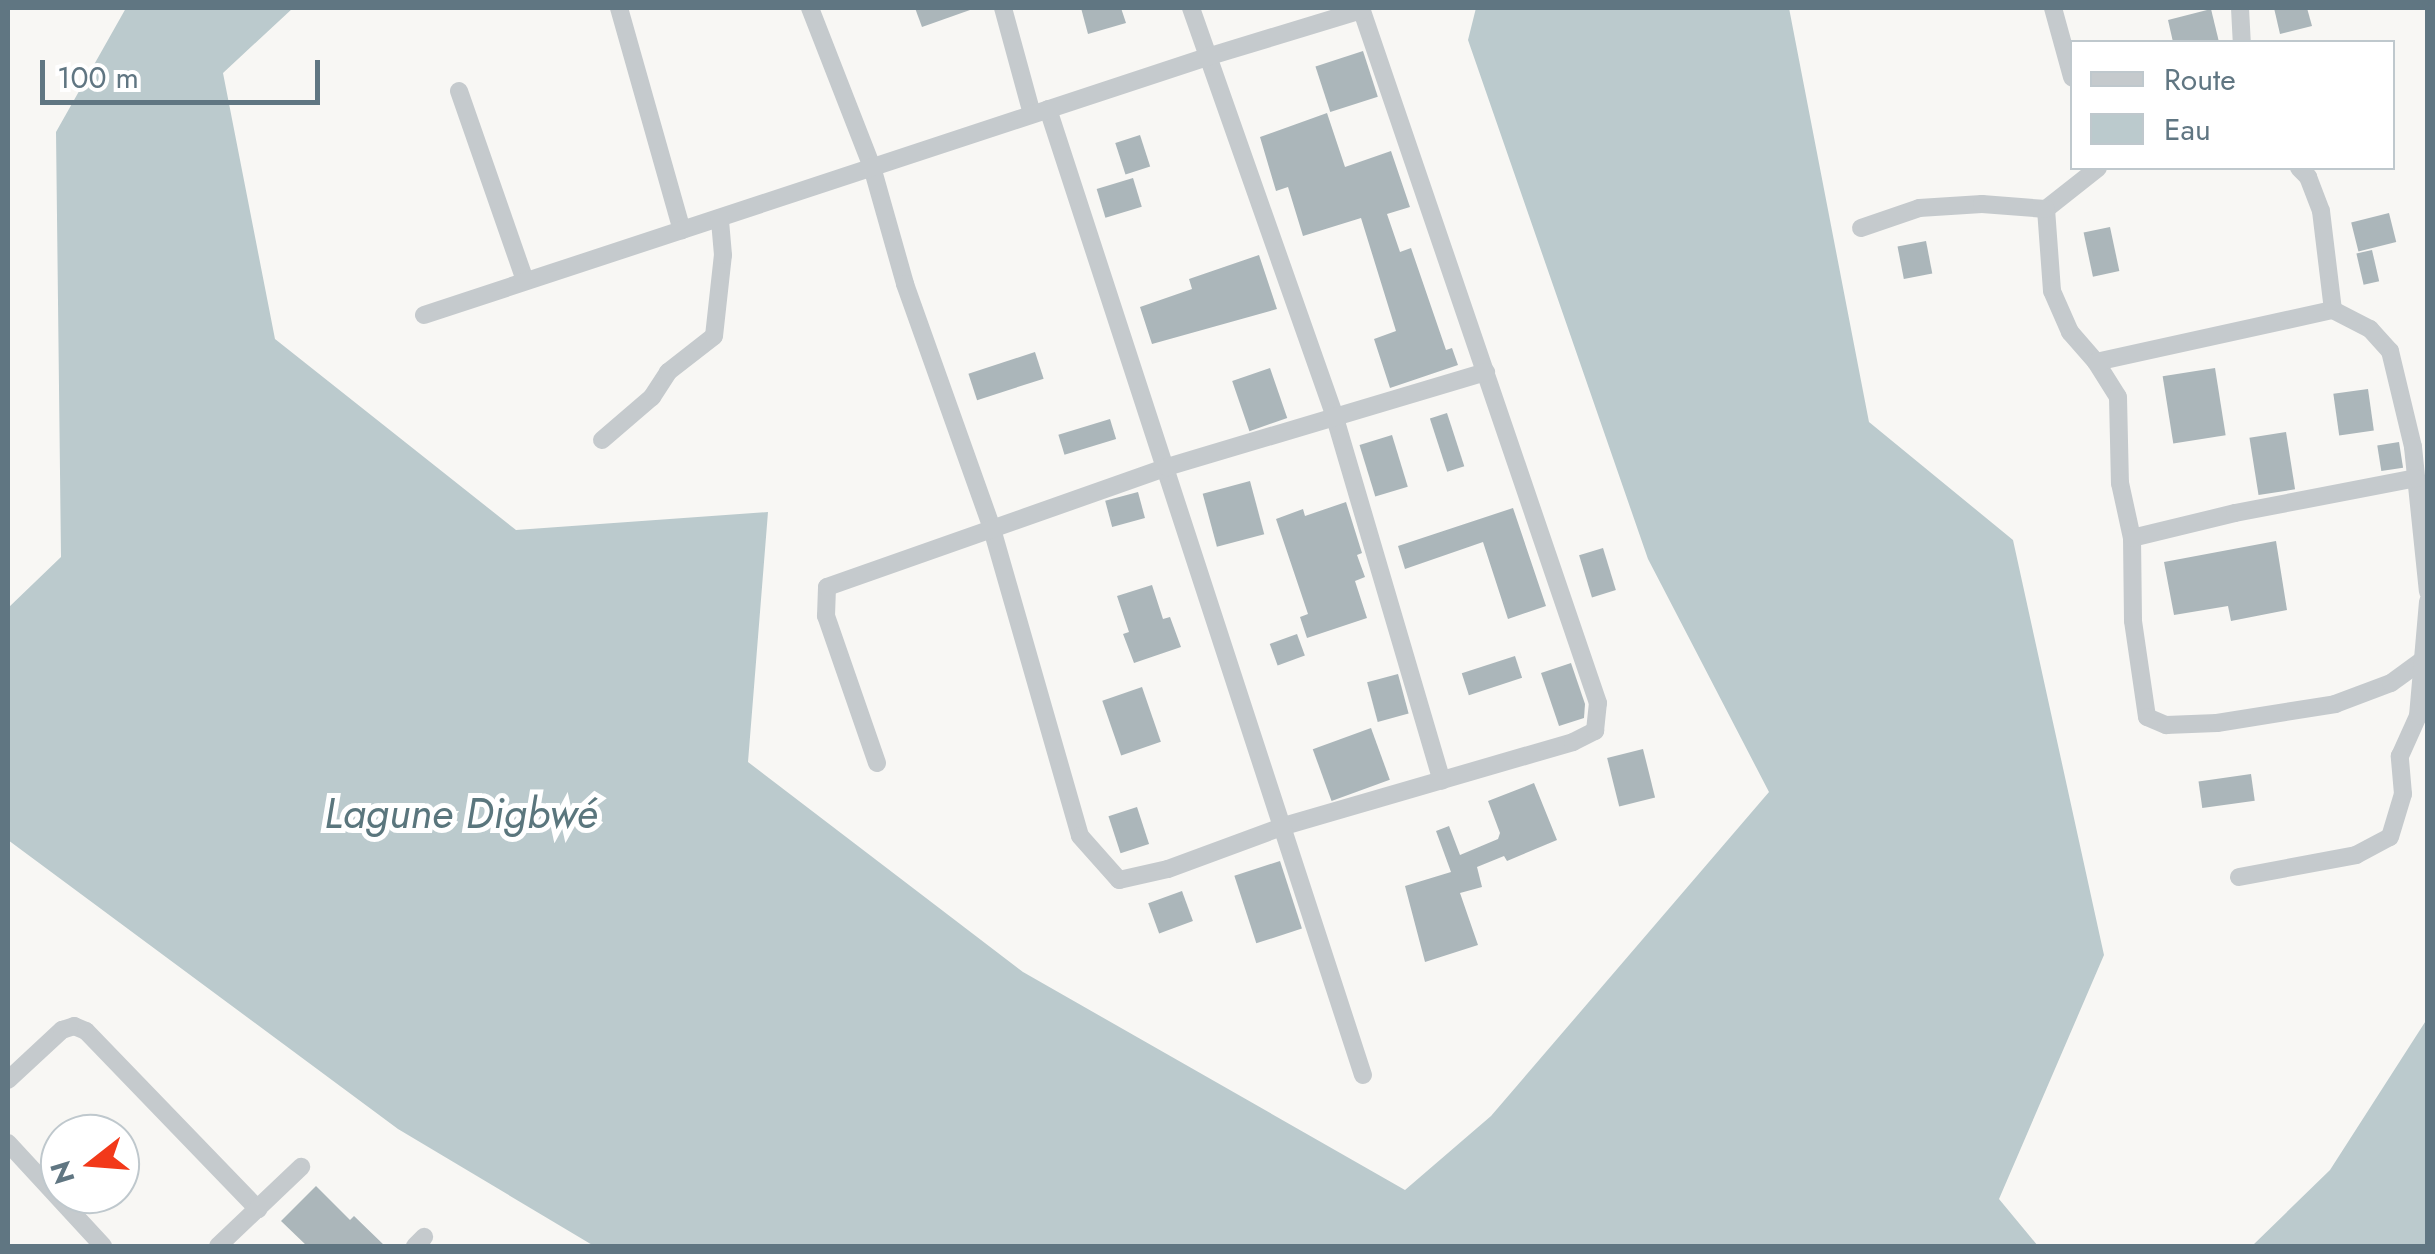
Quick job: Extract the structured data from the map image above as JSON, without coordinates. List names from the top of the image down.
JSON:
{
  "water": ["Lagune Digbwé"],
  "legend": ["Route", "Eau"],
  "scale_bar": "100 m",
  "north": "left"
}
